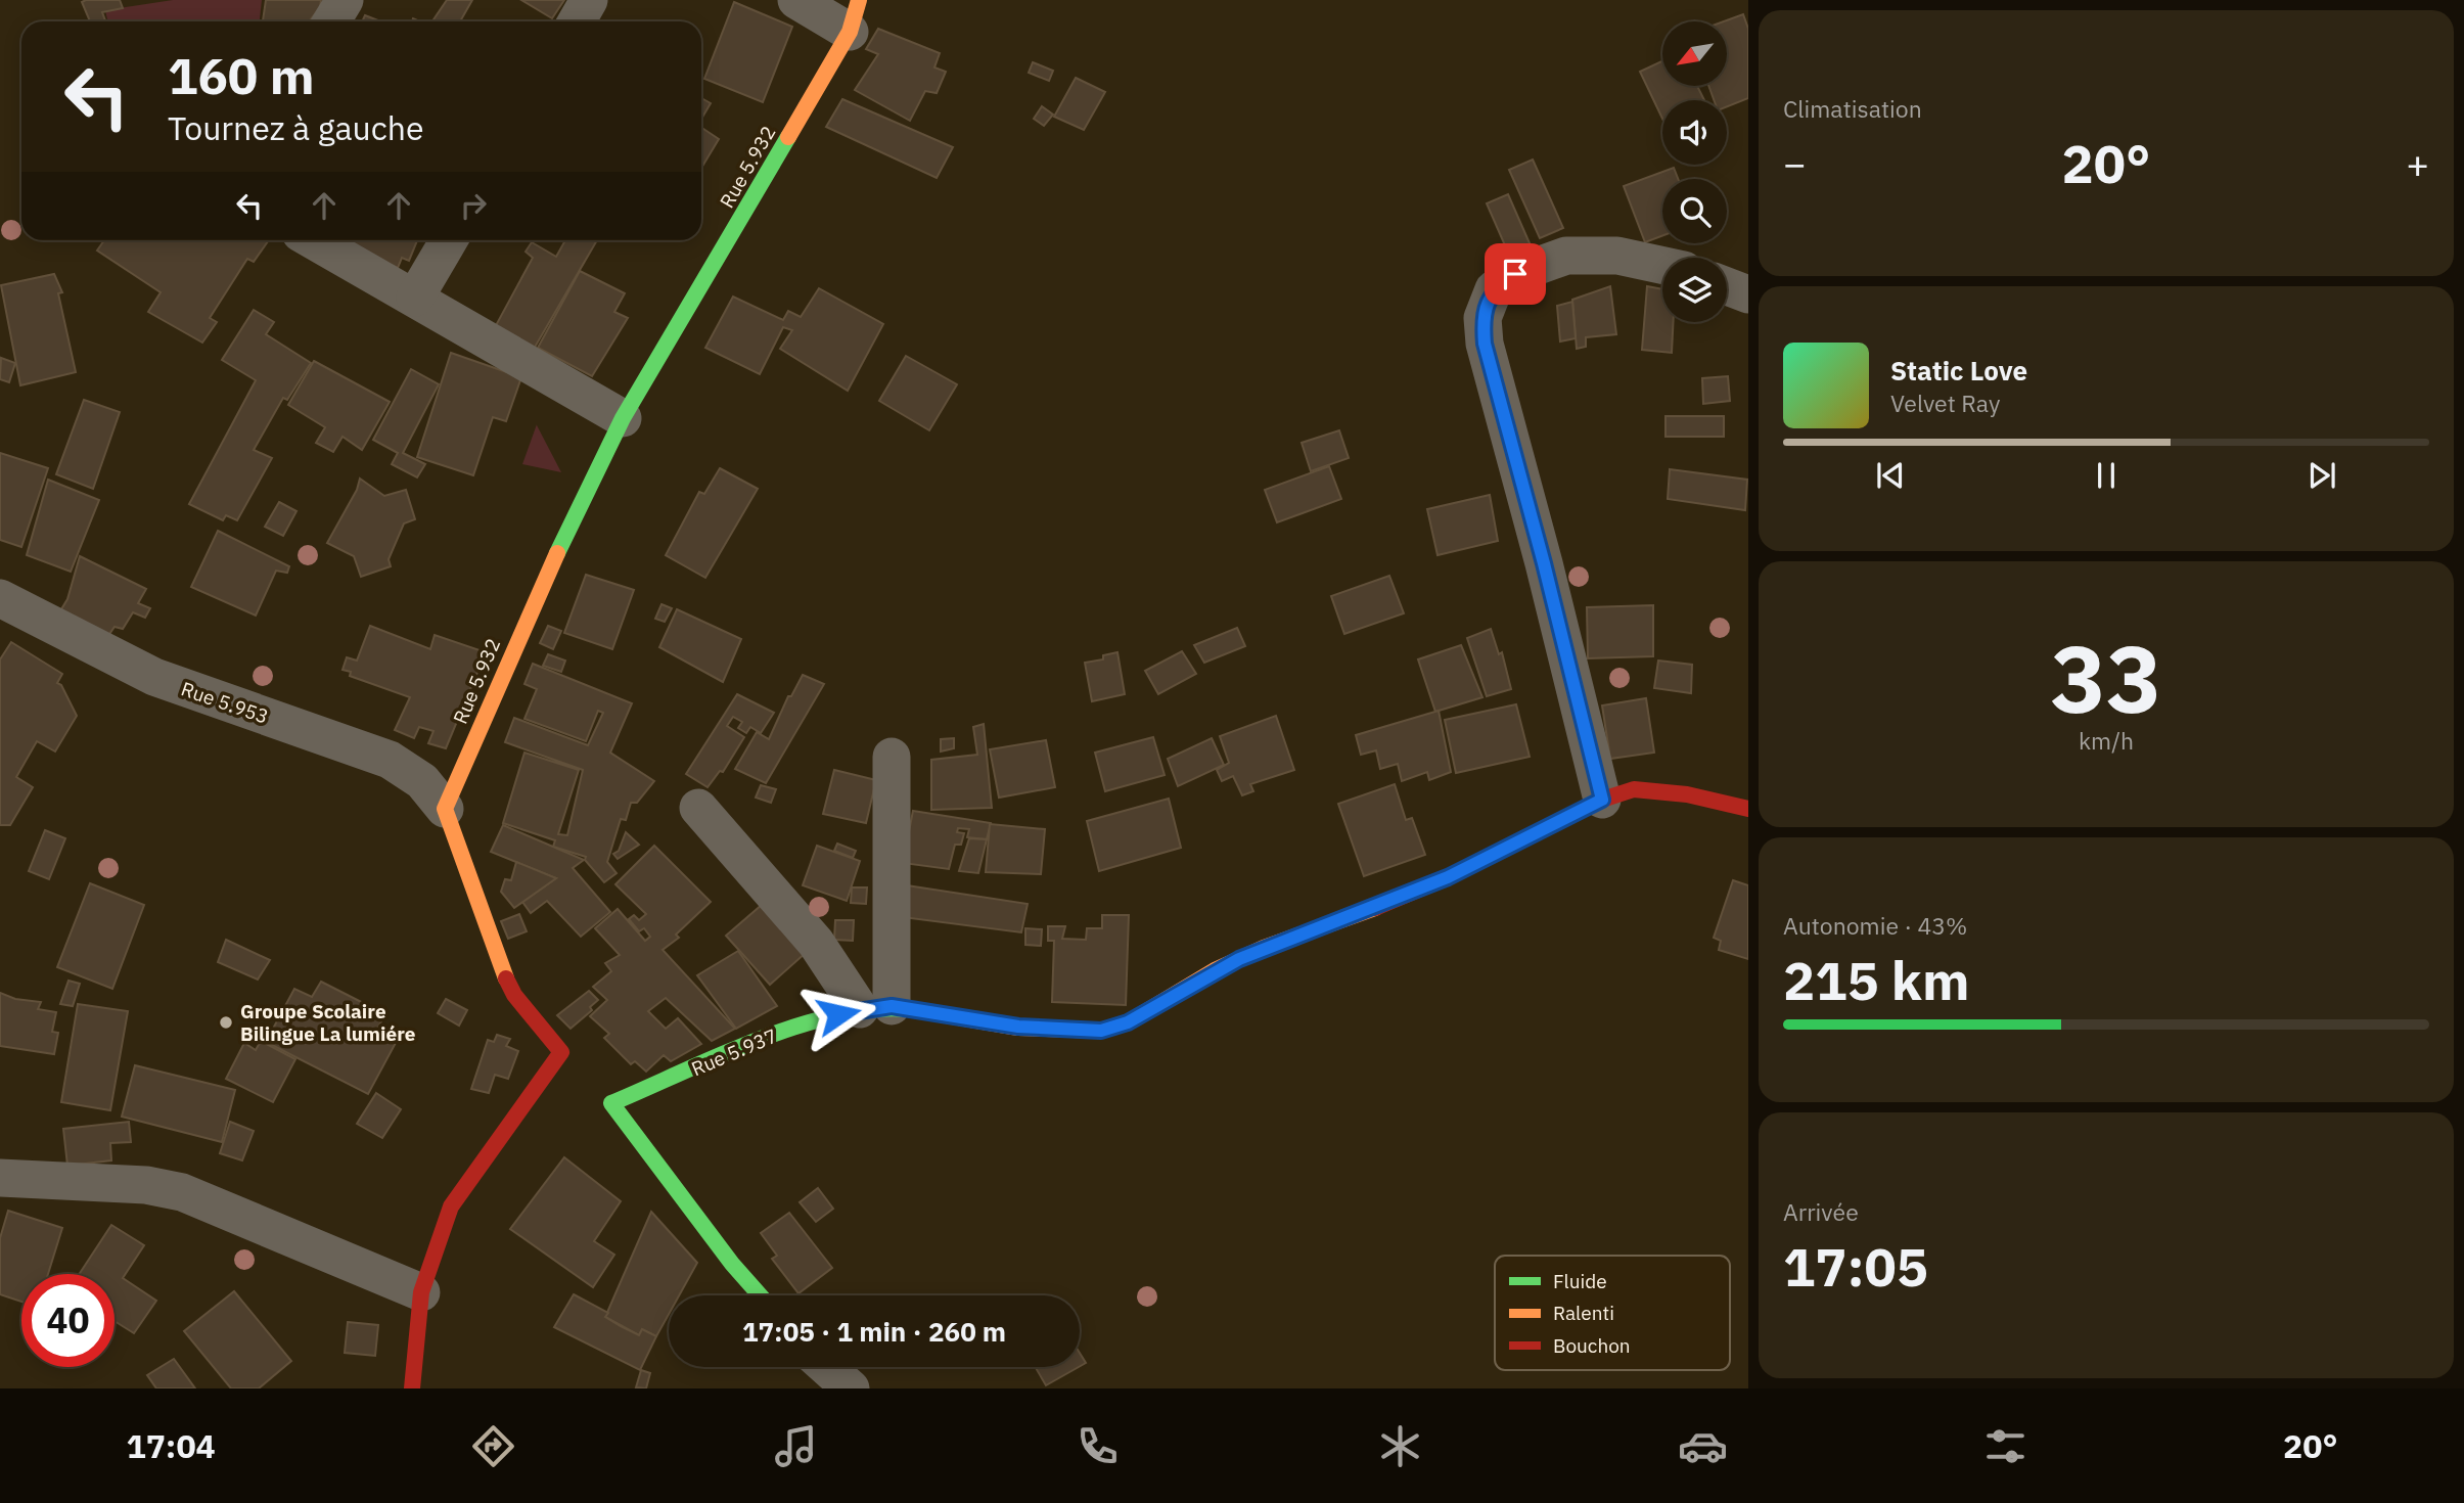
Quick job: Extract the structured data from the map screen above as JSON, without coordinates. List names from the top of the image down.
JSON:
{
  "streets": {
    "street": ["Rue 5.932", "Rue 5.953", "Rue 5.937"]
  },
  "crossings": [
    ["Rue 5.932", "Rue 5.953"]
  ],
  "places": ["Groupe Scolaire Bilingue La lumiére"],
  "legend": ["Fluide", "Ralenti", "Bouchon"],
  "north": "bottom left",
  "page": {
    "tile": [
      "Climatisation",
      ["33", "km/h"],
      ["Autonomie · 43%", "215 km"],
      ["Arrivée", "17:05"]
    ],
    "turn": ["160 m", "Tournez à gauche"],
    "heat": ["−", "20°", "+"],
    "song": ["Static Love", "Velvet Ray"],
    "limit": "40",
    "trip": "17:05 · 1 min · 260 m",
    "tabs": ["17:04", "20°"]
  }
}
